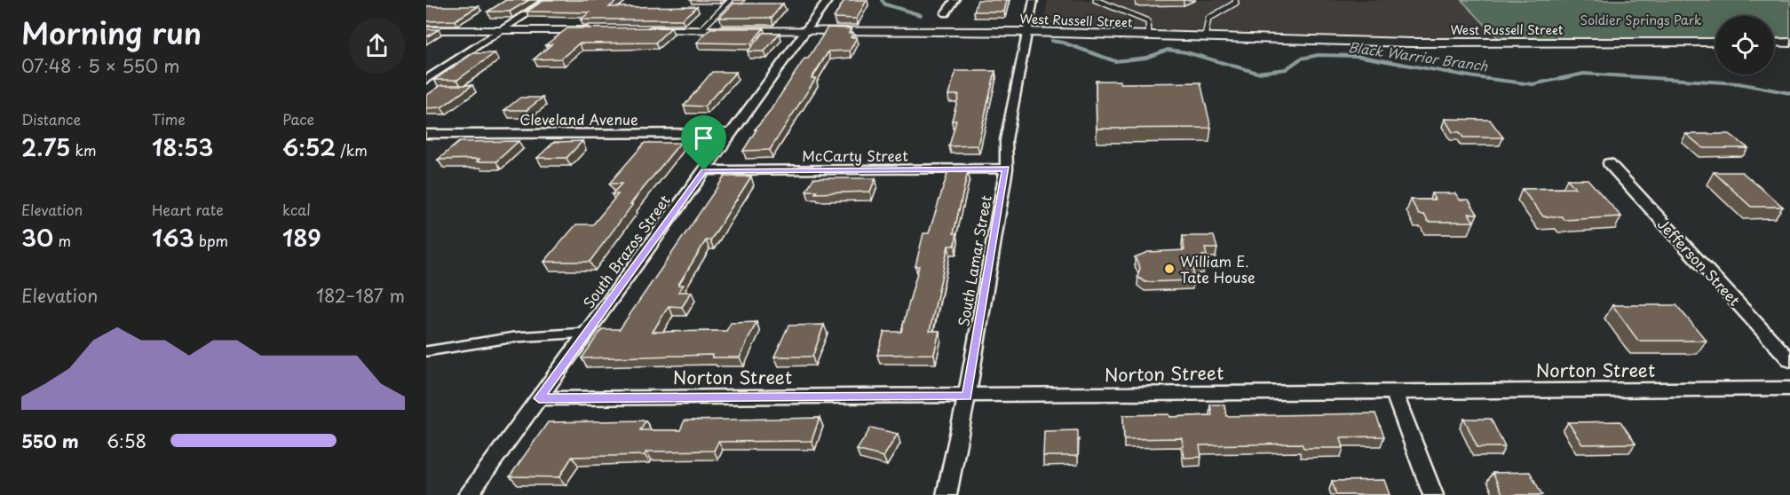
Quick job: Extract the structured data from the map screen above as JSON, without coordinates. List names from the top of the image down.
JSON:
{
  "streets": {
    "street": [
      "West Russell Street",
      "Cleveland Avenue",
      "McCarty Street",
      "South Brazos Street",
      "South Lamar Street",
      "Jefferson Street",
      "Norton Street"
    ]
  },
  "crossings": [
    ["West Russell Street", "South Brazos Street"],
    ["West Russell Street", "South Lamar Street"],
    ["Cleveland Avenue", "South Brazos Street"],
    ["McCarty Street", "South Brazos Street"],
    ["McCarty Street", "South Lamar Street"],
    ["South Brazos Street", "Norton Street"],
    ["South Lamar Street", "Norton Street"]
  ],
  "water": ["Black Warrior Branch"],
  "parks": ["Soldier Springs Park"],
  "places": ["William E. Tate House"],
  "page": {
    "heading": ["Morning run", "07:48 · 5 × 550 m"],
    "stats": [
      ["Distance", "2.75 km"],
      ["Time", "18:53"],
      ["Pace", "6:52 /km"],
      ["Elevation", "30 m"],
      ["Heart rate", "163 bpm"],
      ["kcal", "189"]
    ],
    "chart": ["Elevation", "182–187 m"],
    "list": [
      {
        "name": "550 m",
        "note": "6:58"
      }
    ]
  }
}
